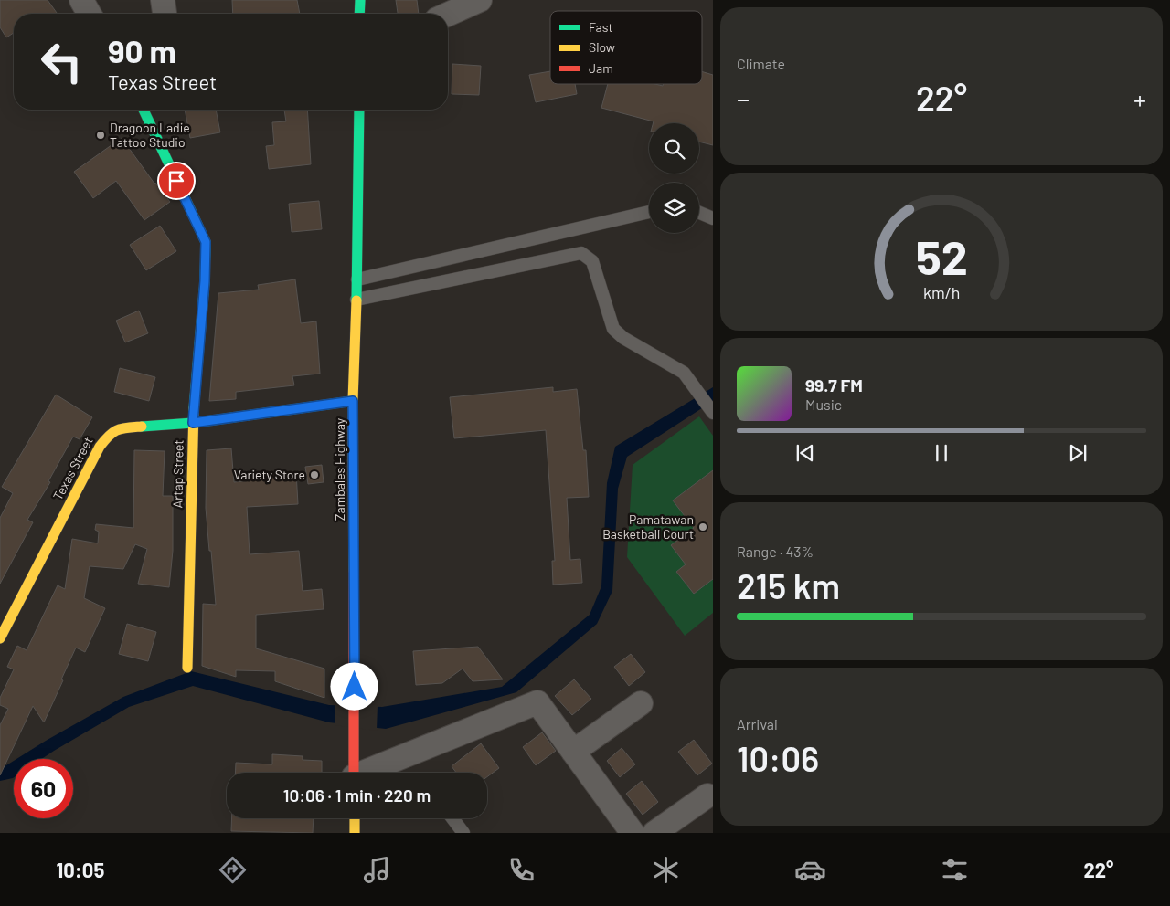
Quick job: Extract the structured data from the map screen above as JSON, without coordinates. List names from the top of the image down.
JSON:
{
  "streets": {
    "street": ["Texas Street", "Zambales Highway", "Artap Street"]
  },
  "crossings": [
    ["Texas Street", "Zambales Highway"],
    ["Texas Street", "Artap Street"]
  ],
  "places": ["Dragoon Ladie Tattoo Studio", "Variety Store", "Pamatawan Basketball Court"],
  "legend": ["Fast", "Slow", "Jam"],
  "page": {
    "tile": [
      "Climate",
      ["Range · 43%", "215 km"],
      ["Arrival", "10:06"]
    ],
    "turn": ["90 m", "Texas Street"],
    "heat": ["−", "22°", "+"],
    "song": ["99.7 FM", "Music"],
    "limit": "60",
    "trip": "10:06 · 1 min · 220 m",
    "tabs": ["10:05", "22°"],
    "gauge": ["52", "km/h"]
  }
}
